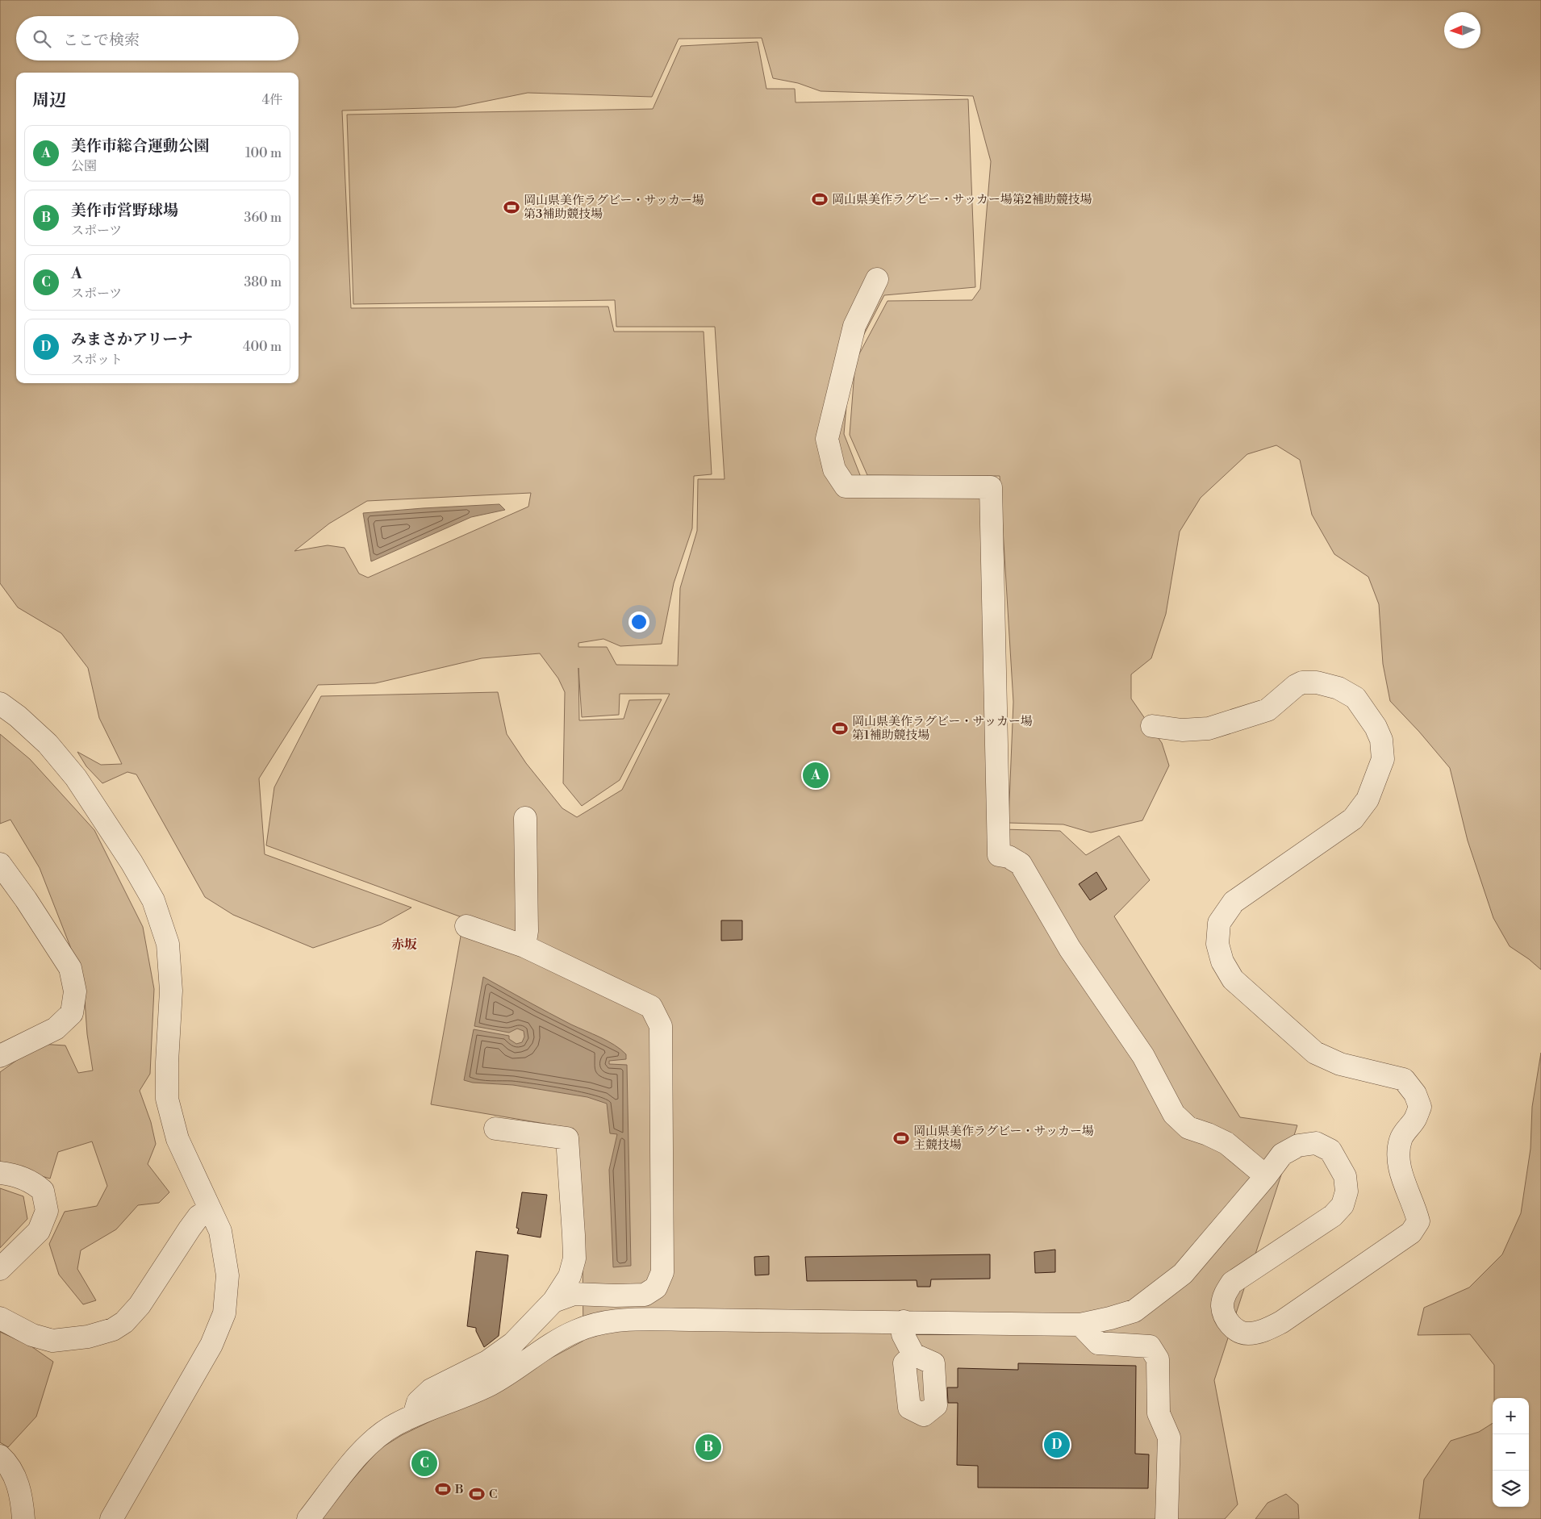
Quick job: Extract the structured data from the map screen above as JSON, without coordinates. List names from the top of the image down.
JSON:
{
  "districts": ["赤坂"],
  "places": {
    "sports": [
      "岡山県美作ラグビー・サッカー場第2補助競技場",
      "岡山県美作ラグビー・サッカー場 第3補助競技場",
      "岡山県美作ラグビー・サッカー場 第1補助競技場",
      "岡山県美作ラグビー・サッカー場 主競技場",
      "B",
      "C"
    ]
  },
  "north": "left",
  "page": {
    "search": "ここで検索",
    "heading": ["周辺", "4件"],
    "list": [
      {
        "mark": "A",
        "name": "美作市総合運動公園",
        "note": "公園",
        "value": "100 m"
      },
      {
        "mark": "B",
        "name": "美作市営野球場",
        "note": "スポーツ",
        "value": "360 m"
      },
      {
        "mark": "C",
        "name": "A",
        "note": "スポーツ",
        "value": "380 m"
      },
      {
        "mark": "D",
        "name": "みまさかアリーナ",
        "note": "スポット",
        "value": "400 m"
      }
    ],
    "pins": [
      "A",
      "D",
      "B",
      "C"
    ],
    "map_buttons": ["+", "−"]
  }
}
